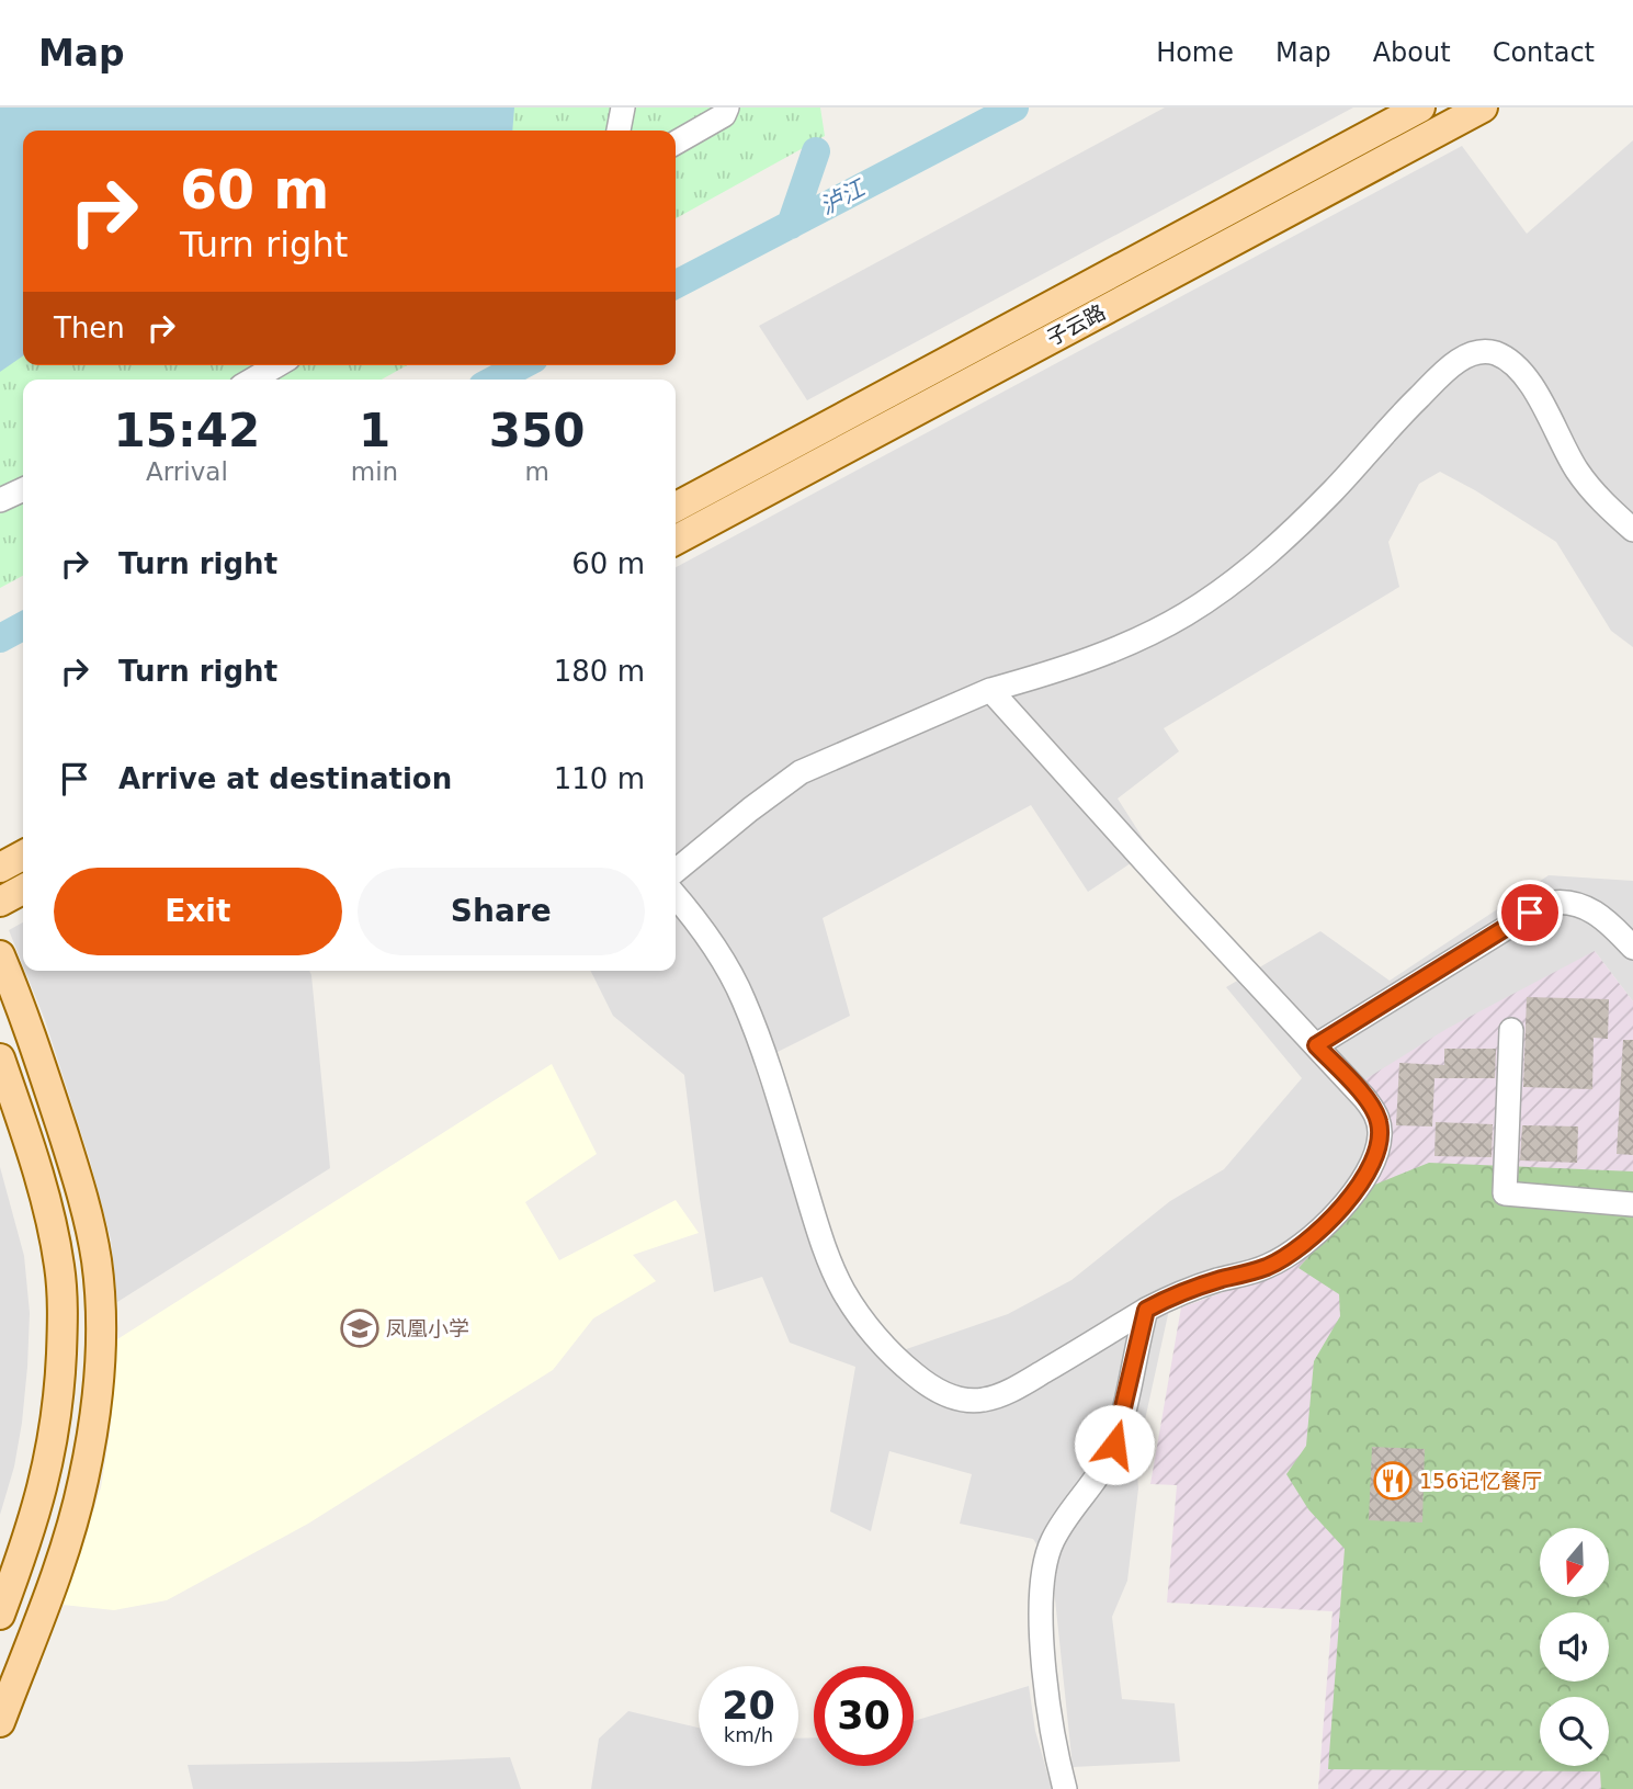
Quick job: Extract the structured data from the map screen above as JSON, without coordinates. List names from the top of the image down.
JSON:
{
  "streets": {
    "main road": ["子云路"]
  },
  "water": ["泸江"],
  "places": {
    "school or university": ["凤凰小学"],
    "restaurant": ["156记忆餐厅"]
  },
  "north": "bottom",
  "page": {
    "header": "Map",
    "nav": [
      "Home",
      "Map",
      "About",
      "Contact"
    ],
    "turn": ["60 m", "Turn right"],
    "then": "Then",
    "eta": [
      "15:42",
      "Arrival",
      "1",
      "min",
      "350",
      "m"
    ],
    "list": [
      {
        "name": "Turn right",
        "value": "60 m"
      },
      {
        "name": "Turn right",
        "value": "180 m"
      },
      {
        "name": "Arrive at destination",
        "value": "110 m"
      }
    ],
    "buttons": ["Exit", "Share"],
    "speed": "20 km/h",
    "limit": "30"
  }
}
